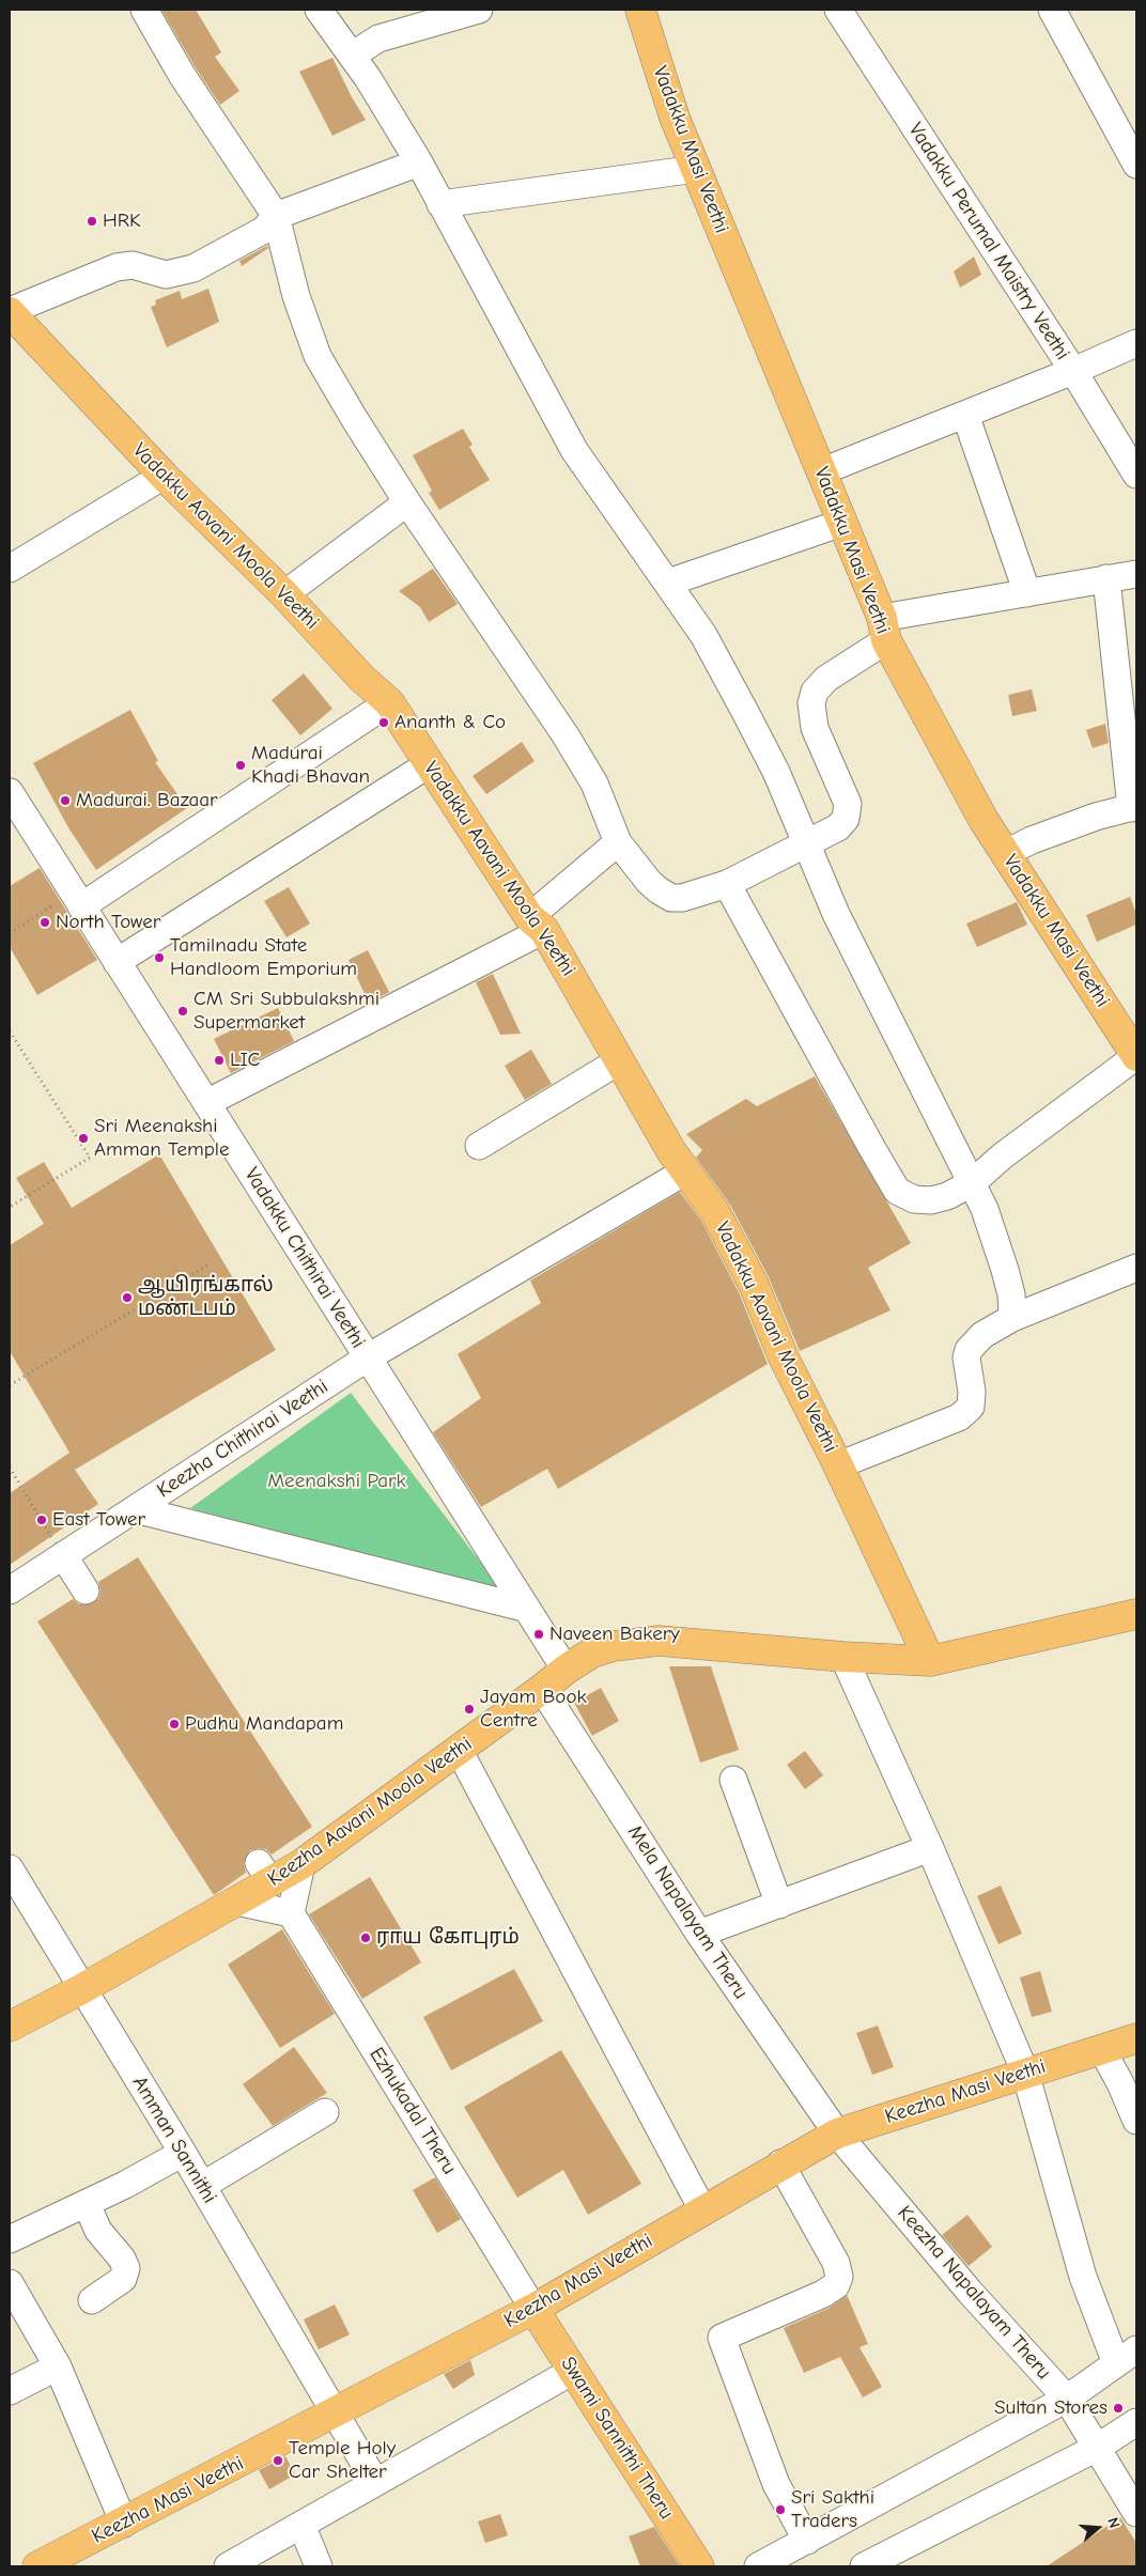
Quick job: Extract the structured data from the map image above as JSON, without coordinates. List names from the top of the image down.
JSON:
{
  "streets": {
    "main road": [
      "Vadakku Masi Veethi",
      "Vadakku Aavani Moola Veethi",
      "Keezha Aavani Moola Veethi",
      "Keezha Masi Veethi",
      "Swami Sannithi Theru"
    ],
    "street": [
      "Vadakku Perumal Maistry Veethi",
      "Vadakku Chithirai Veethi",
      "Keezha Chithirai Veethi",
      "Mela Napalayam Theru",
      "Ezhukadal Theru",
      "Amman Sannithi",
      "Keezha Napalayam Theru"
    ]
  },
  "crossings": [
    ["Vadakku Aavani Moola Veethi", "Keezha Chithirai Veethi"],
    ["Vadakku Aavani Moola Veethi", "Keezha Aavani Moola Veethi"],
    ["Vadakku Chithirai Veethi", "Keezha Chithirai Veethi"],
    ["Vadakku Chithirai Veethi", "Keezha Aavani Moola Veethi"],
    ["Keezha Aavani Moola Veethi", "Mela Napalayam Theru"],
    ["Keezha Aavani Moola Veethi", "Amman Sannithi"],
    ["Mela Napalayam Theru", "Keezha Masi Veethi"],
    ["Mela Napalayam Theru", "Keezha Napalayam Theru"],
    ["Keezha Masi Veethi", "Ezhukadal Theru"],
    ["Keezha Masi Veethi", "Amman Sannithi"],
    ["Keezha Masi Veethi", "Keezha Napalayam Theru"],
    ["Keezha Masi Veethi", "Swami Sannithi Theru"],
    ["Ezhukadal Theru", "Swami Sannithi Theru"]
  ],
  "parks": ["Meenakshi Park"],
  "places": [
    "HRK",
    "Ananth & Co",
    "Madurai Khadi Bhavan",
    "Madurai. Bazaar",
    "North Tower",
    "Tamilnadu State Handloom Emporium",
    "CM Sri Subbulakshmi Supermarket",
    "LIC",
    "Sri Meenakshi Amman Temple",
    "ஆயிரங்கால் மண்டபம்",
    "East Tower",
    "Naveen Bakery",
    "Jayam Book Centre",
    "Pudhu Mandapam",
    "ராய கோபுரம்",
    "Sultan Stores",
    "Temple Holy Car Shelter",
    "Sri Sakthi Traders"
  ],
  "north": "right"
}
